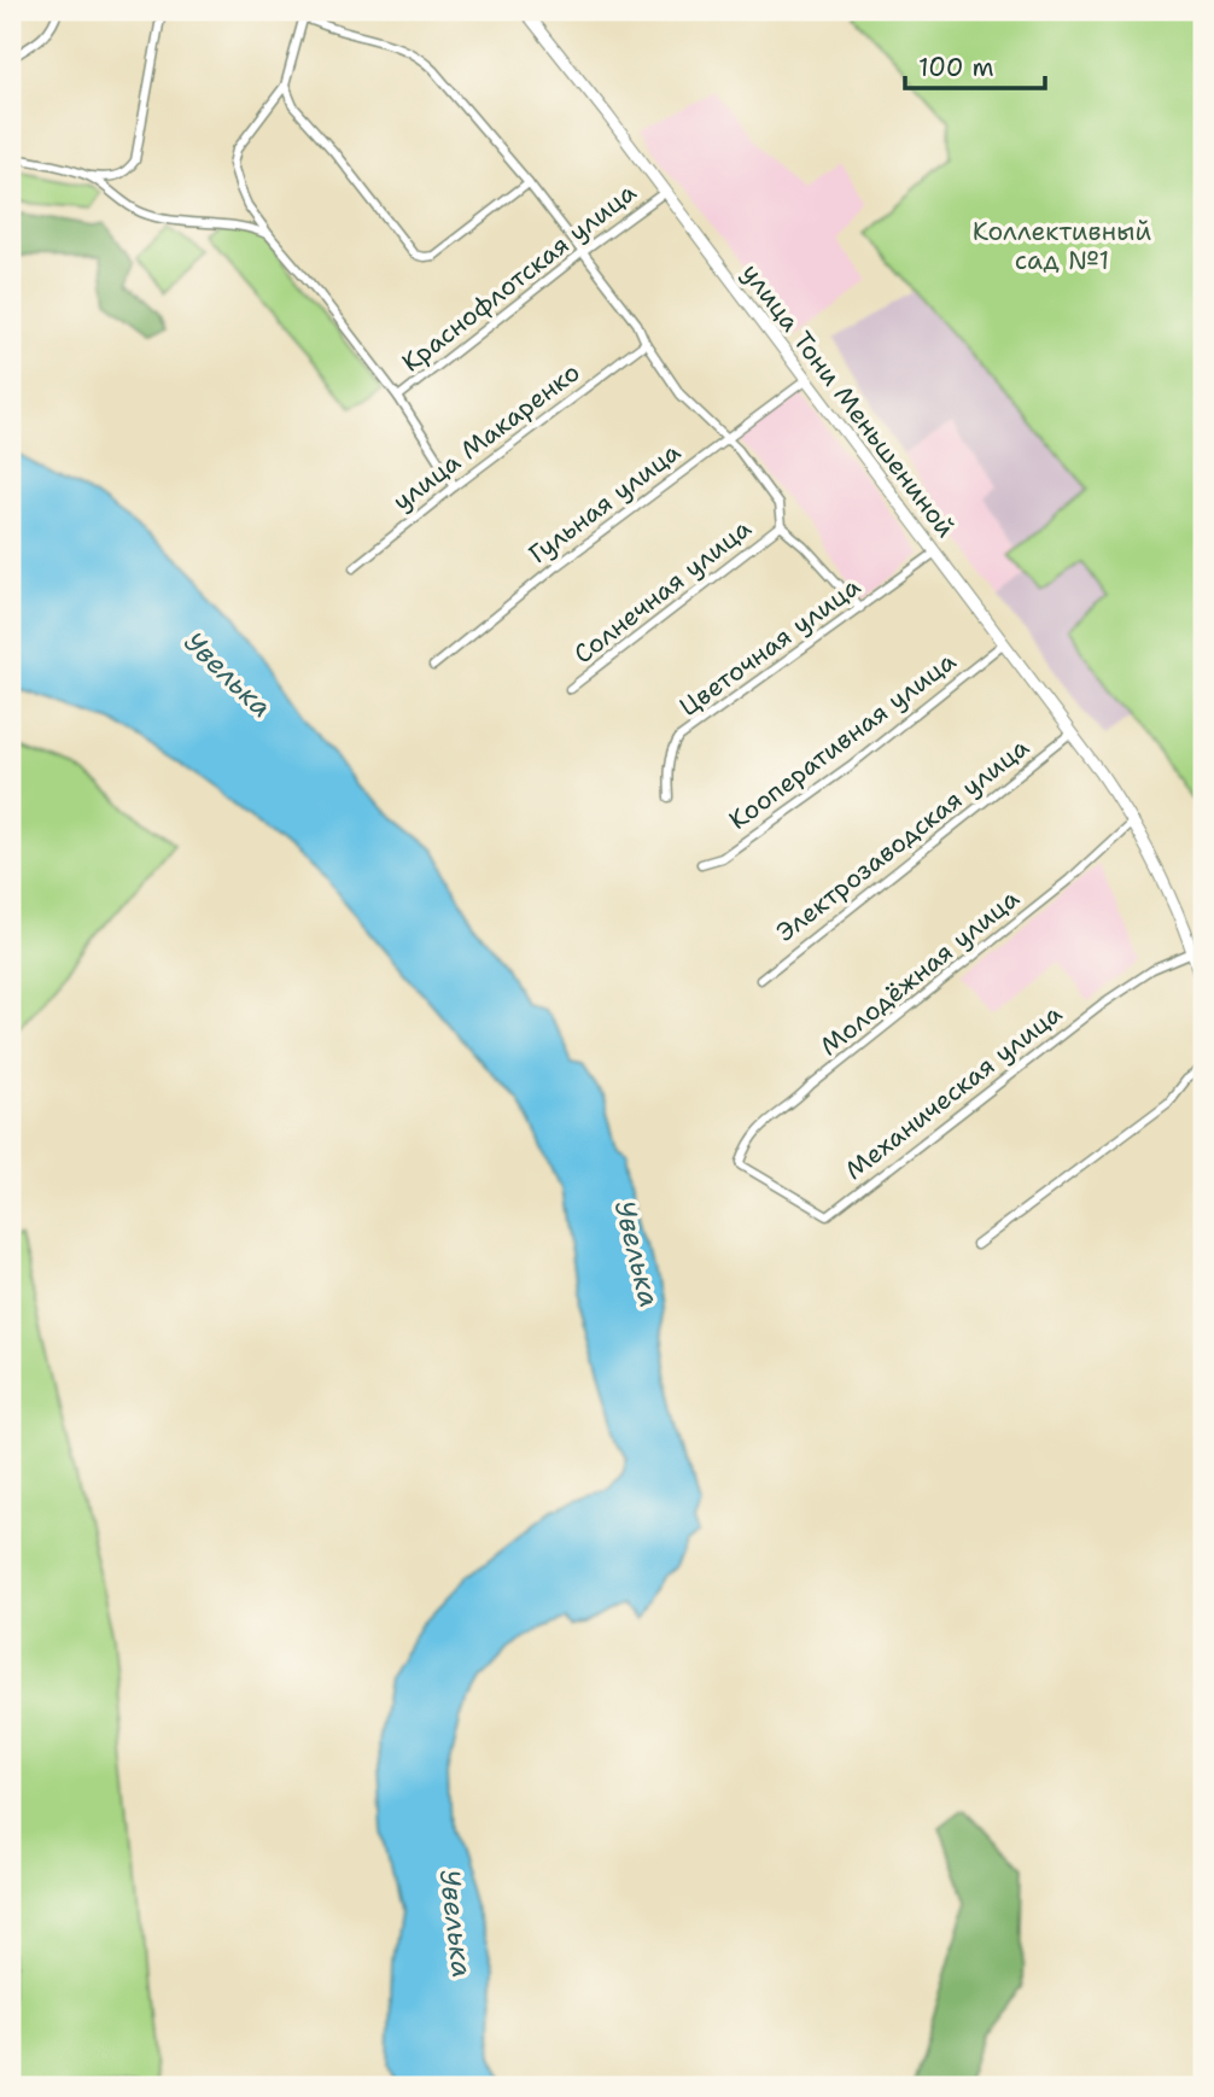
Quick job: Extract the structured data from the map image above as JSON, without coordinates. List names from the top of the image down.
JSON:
{
  "streets": {
    "main road": ["улица Тони Меньшениной"],
    "street": [
      "Краснофлотская улица",
      "улица Макаренко",
      "Гульная улица",
      "Солнечная улица",
      "Цветочная улица",
      "Кооперативная улица",
      "Электрозаводская улица",
      "Молодёжная улица",
      "Механическая улица"
    ]
  },
  "crossings": [
    ["Краснофлотская улица", "улица Тони Меньшениной"],
    ["улица Тони Меньшениной", "Гульная улица"],
    ["улица Тони Меньшениной", "Цветочная улица"],
    ["улица Тони Меньшениной", "Кооперативная улица"],
    ["улица Тони Меньшениной", "Электрозаводская улица"],
    ["улица Тони Меньшениной", "Молодёжная улица"],
    ["улица Тони Меньшениной", "Механическая улица"],
    ["Молодёжная улица", "Механическая улица"]
  ],
  "water": ["Увелька"],
  "parks": ["Коллективный сад №1"],
  "scale_bar": "100 m"
}
